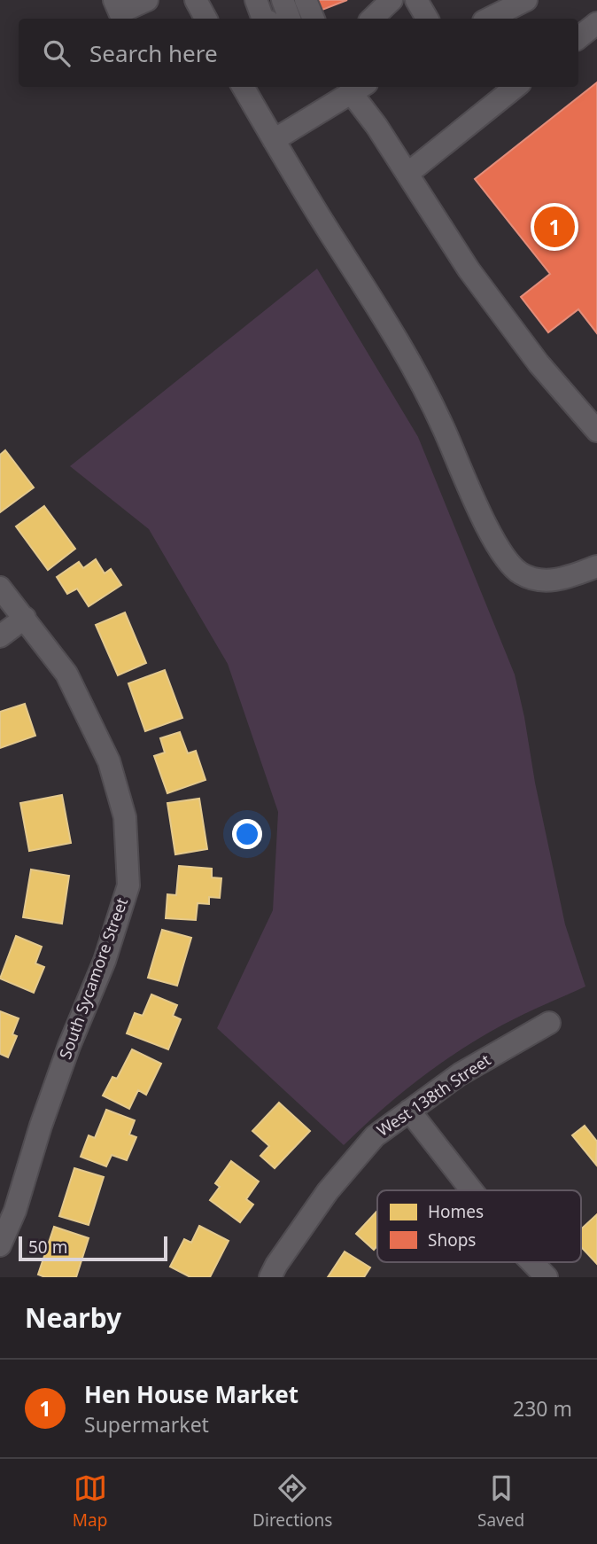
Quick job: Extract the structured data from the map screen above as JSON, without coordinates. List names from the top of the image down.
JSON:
{
  "streets": {
    "street": ["South Sycamore Street", "West 138th Street"]
  },
  "legend": ["Homes", "Shops"],
  "scale_bar": "50 m",
  "page": {
    "search": "Search here",
    "pins": "1",
    "scale": "50 m",
    "heading": "Nearby",
    "list": [
      {
        "mark": "1",
        "name": "Hen House Market",
        "note": "Supermarket",
        "value": "230 m"
      }
    ],
    "nav": ["Map", "Directions", "Saved"]
  }
}
